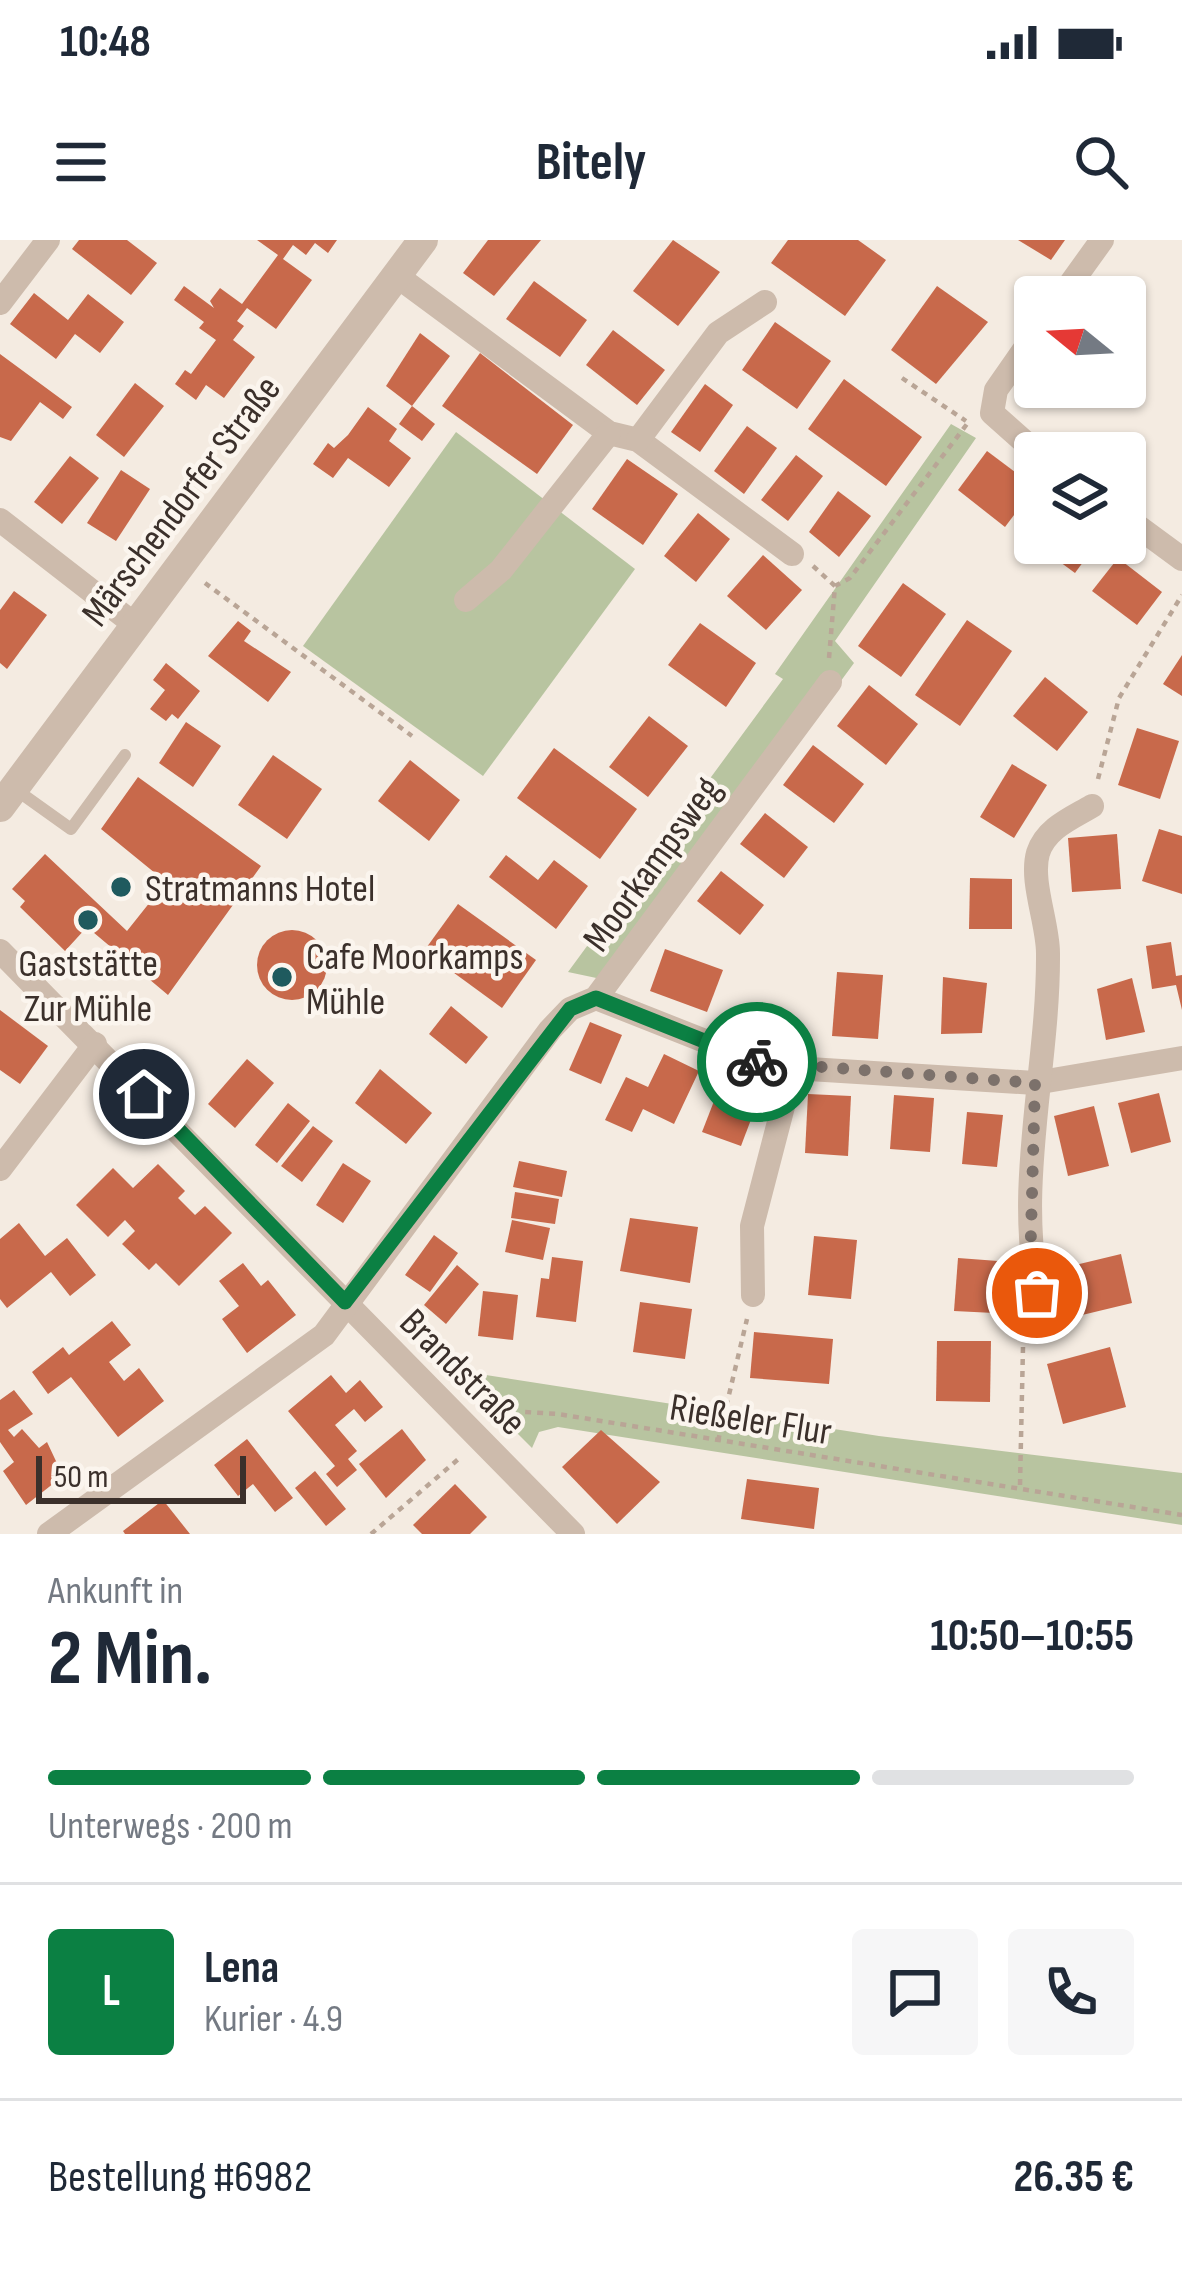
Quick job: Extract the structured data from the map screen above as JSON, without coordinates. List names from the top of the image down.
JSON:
{
  "streets": {
    "street": ["Märschendorfer Straße", "Moorkampsweg", "Brandstraße"],
    "path": ["Rießeler Flur"]
  },
  "crossings": [
    ["Moorkampsweg", "Brandstraße"],
    ["Brandstraße", "Rießeler Flur"]
  ],
  "places": ["Stratmanns Hotel", "Gaststätte Zur Mühle", "Cafe Moorkamps Mühle"],
  "scale_bar": "50 m",
  "north": "left",
  "page": {
    "status": "10:48",
    "header": "Bitely",
    "scale": "50 m",
    "heading": ["2 Min.", "Ankunft in", "10:50–10:55"],
    "panel": [
      "Lena",
      "Kurier · 4.9",
      "Bestellung #6982",
      "26.35 €"
    ],
    "bar": "Unterwegs · 200 m",
    "round": "L"
  }
}
